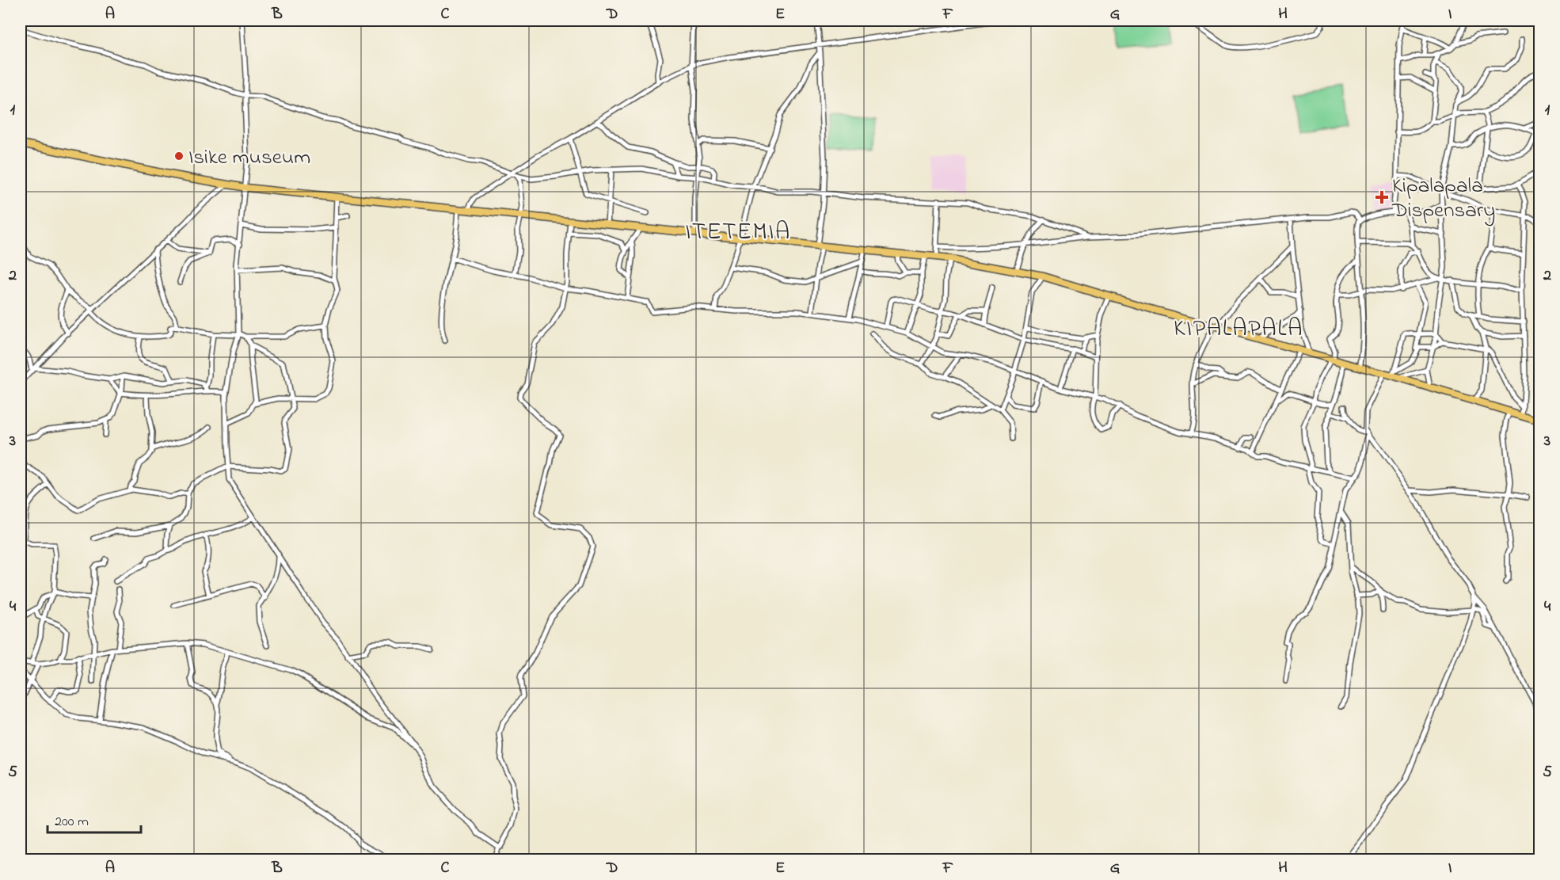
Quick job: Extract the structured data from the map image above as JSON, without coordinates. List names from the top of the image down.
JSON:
{
  "districts": ["ITETEMIA", "KIPALAPALA"],
  "places": {
    "other": ["Isike museum"],
    "health": ["Kipalapala Dispensary"]
  },
  "scale_bar": "200 m",
  "grid": {
    "columns": [
      "A",
      "B",
      "C",
      "D",
      "E",
      "F",
      "G",
      "H",
      "I"
    ],
    "rows": [
      "1",
      "2",
      "3",
      "4",
      "5"
    ]
  }
}
